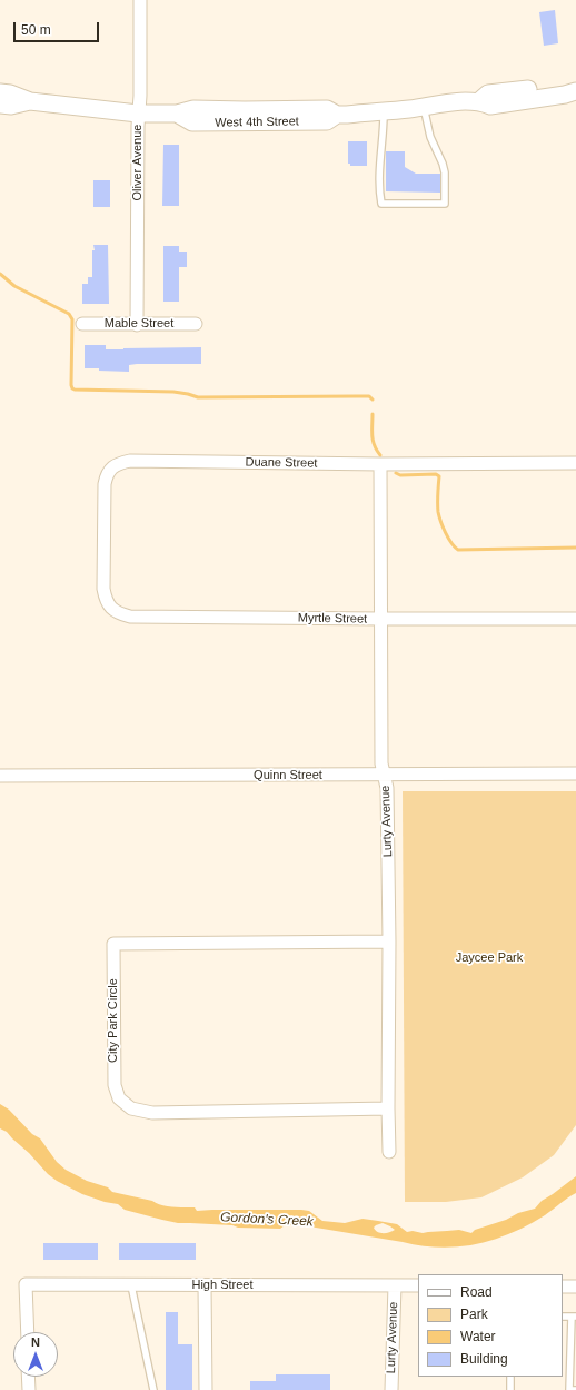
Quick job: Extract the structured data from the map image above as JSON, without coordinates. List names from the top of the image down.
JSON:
{
  "streets": {
    "main road": ["West 4th Street"],
    "street": [
      "Oliver Avenue",
      "Mable Street",
      "Duane Street",
      "Myrtle Street",
      "Quinn Street",
      "Lurty Avenue",
      "City Park Circle",
      "High Street"
    ]
  },
  "crossings": [
    ["West 4th Street", "Oliver Avenue"],
    ["Oliver Avenue", "Mable Street"],
    ["Duane Street", "Myrtle Street"],
    ["Duane Street", "Lurty Avenue"],
    ["Myrtle Street", "Lurty Avenue"],
    ["Quinn Street", "Lurty Avenue"],
    ["Lurty Avenue", "City Park Circle"],
    ["Lurty Avenue", "High Street"]
  ],
  "water": ["Gordon's Creek"],
  "parks": ["Jaycee Park"],
  "legend": [
    "Road",
    "Park",
    "Water",
    "Building"
  ],
  "scale_bar": "50 m",
  "north": "top"
}
